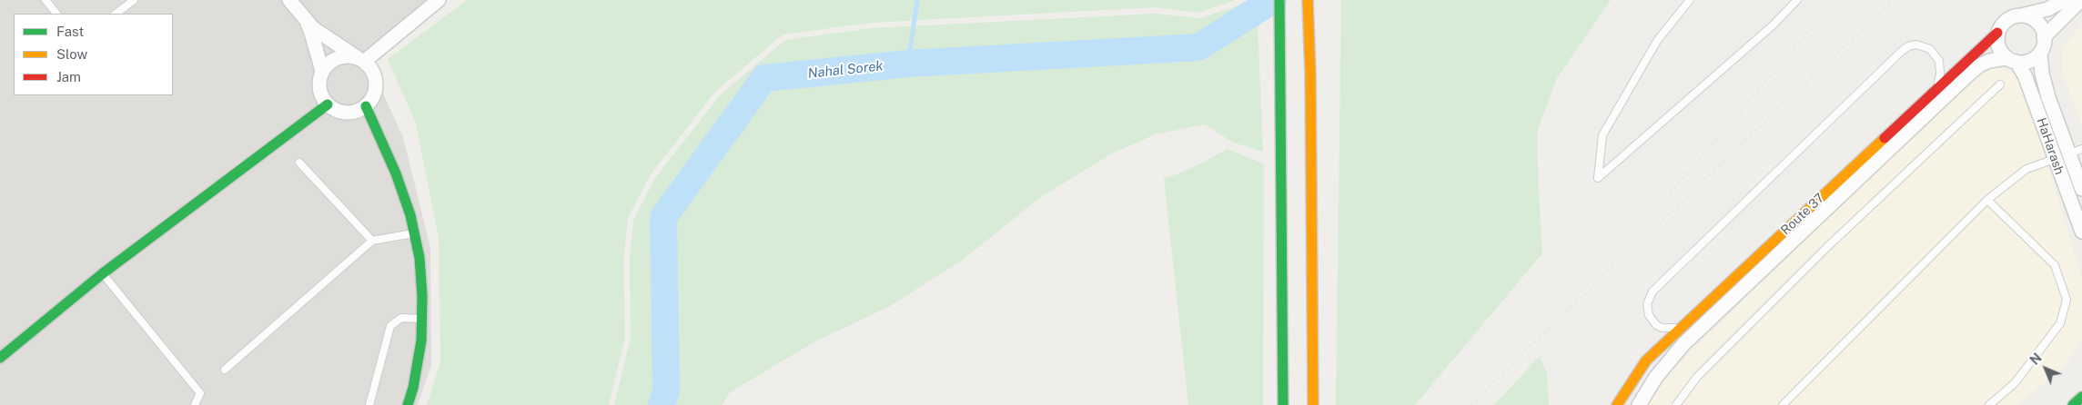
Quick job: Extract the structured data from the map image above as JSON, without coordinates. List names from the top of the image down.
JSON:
{
  "streets": {
    "main road": ["Route 37"],
    "street": ["HaHarash"]
  },
  "crossings": [
    ["HaHarash", "Route 37"]
  ],
  "water": ["Nahal Sorek"],
  "legend": ["Fast", "Slow", "Jam"],
  "north": "top left"
}
